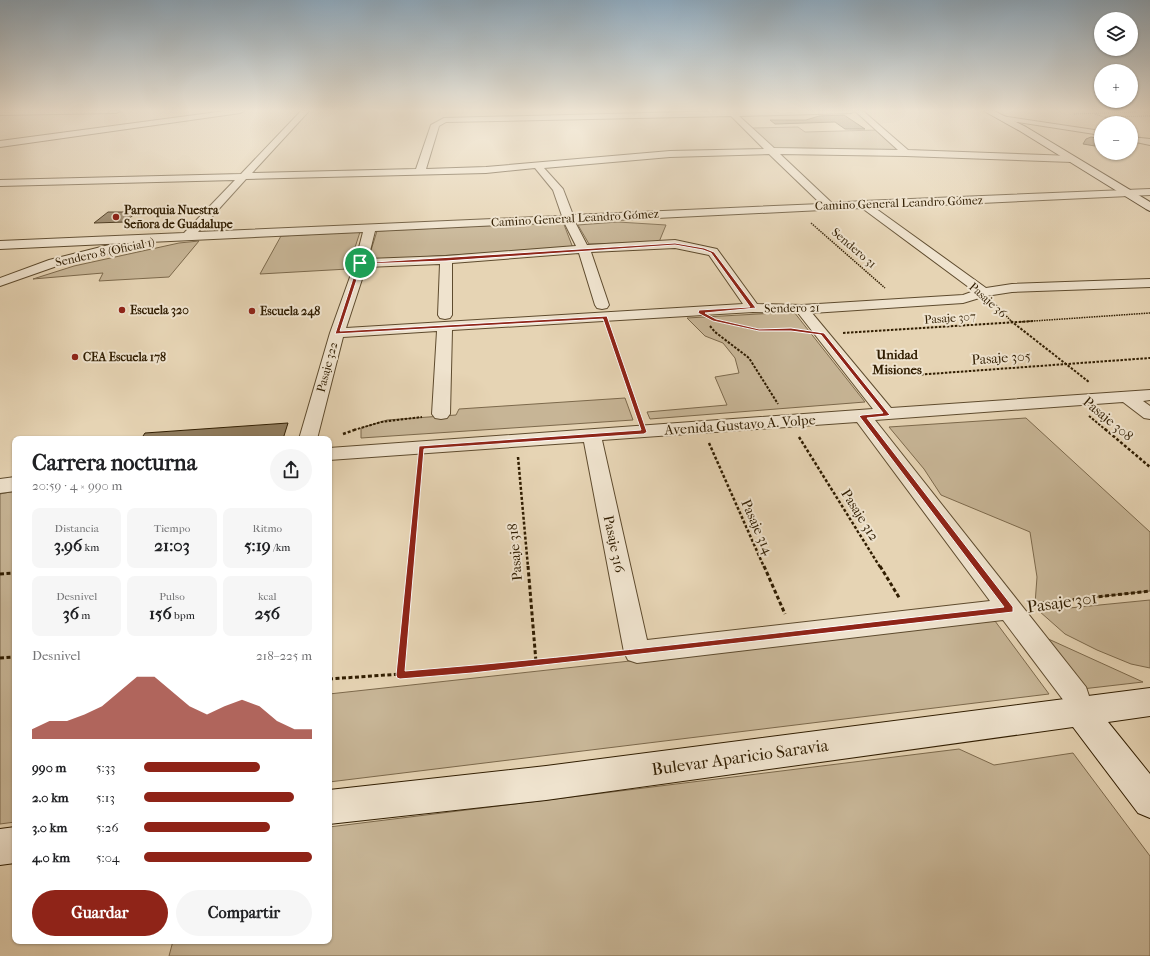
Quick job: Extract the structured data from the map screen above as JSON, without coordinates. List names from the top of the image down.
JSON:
{
  "streets": {
    "main road": ["Bulevar Aparicio Saravia"],
    "street": [
      "Camino General Leandro Gómez",
      "Sendero 8 (Oficial 1)",
      "Pasaje 36",
      "Sendero 21",
      "Pasaje 322",
      "Avenida Gustavo A. Volpe",
      "Pasaje 316",
      "Pasaje 301"
    ],
    "path": [
      "Sendero 31",
      "Pasaje 307",
      "Pasaje 305",
      "Pasaje 308",
      "Pasaje 312",
      "Pasaje 314",
      "Pasaje 318"
    ]
  },
  "crossings": [
    ["Camino General Leandro Gómez", "Sendero 31"],
    ["Camino General Leandro Gómez", "Sendero 8 (Oficial 1)"],
    ["Camino General Leandro Gómez", "Pasaje 36"],
    ["Camino General Leandro Gómez", "Pasaje 322"],
    ["Sendero 31", "Sendero 21"],
    ["Pasaje 36", "Sendero 21"],
    ["Pasaje 36", "Pasaje 307"],
    ["Pasaje 36", "Pasaje 305"],
    ["Pasaje 36", "Avenida Gustavo A. Volpe"],
    ["Sendero 21", "Pasaje 307"],
    ["Sendero 21", "Pasaje 322"],
    ["Sendero 21", "Pasaje 312"],
    ["Pasaje 307", "Pasaje 312"],
    ["Pasaje 308", "Avenida Gustavo A. Volpe"],
    ["Avenida Gustavo A. Volpe", "Pasaje 312"],
    ["Avenida Gustavo A. Volpe", "Pasaje 314"],
    ["Avenida Gustavo A. Volpe", "Pasaje 316"],
    ["Avenida Gustavo A. Volpe", "Pasaje 318"],
    ["Pasaje 312", "Pasaje 301"],
    ["Pasaje 314", "Pasaje 301"],
    ["Pasaje 316", "Pasaje 301"]
  ],
  "districts": ["Unidad Misiones"],
  "places": [
    "Parroquia Nuestra Señora de Guadalupe",
    "Escuela 320",
    "Escuela 248",
    "CEA Escuela 178"
  ],
  "page": {
    "map_buttons": ["+", "−"],
    "heading": ["Carrera nocturna", "20:59 · 4 × 990 m"],
    "stats": [
      ["Distancia", "3.96 km"],
      ["Tiempo", "21:03"],
      ["Ritmo", "5:19 /km"],
      ["Desnivel", "36 m"],
      ["Pulso", "156 bpm"],
      ["kcal", "256"]
    ],
    "chart": ["Desnivel", "218–225 m"],
    "list": [
      {
        "name": "990 m",
        "note": "5:33"
      },
      {
        "name": "2.0 km",
        "note": "5:13"
      },
      {
        "name": "3.0 km",
        "note": "5:26"
      },
      {
        "name": "4.0 km",
        "note": "5:04"
      }
    ],
    "buttons": ["Guardar", "Compartir"]
  }
}
